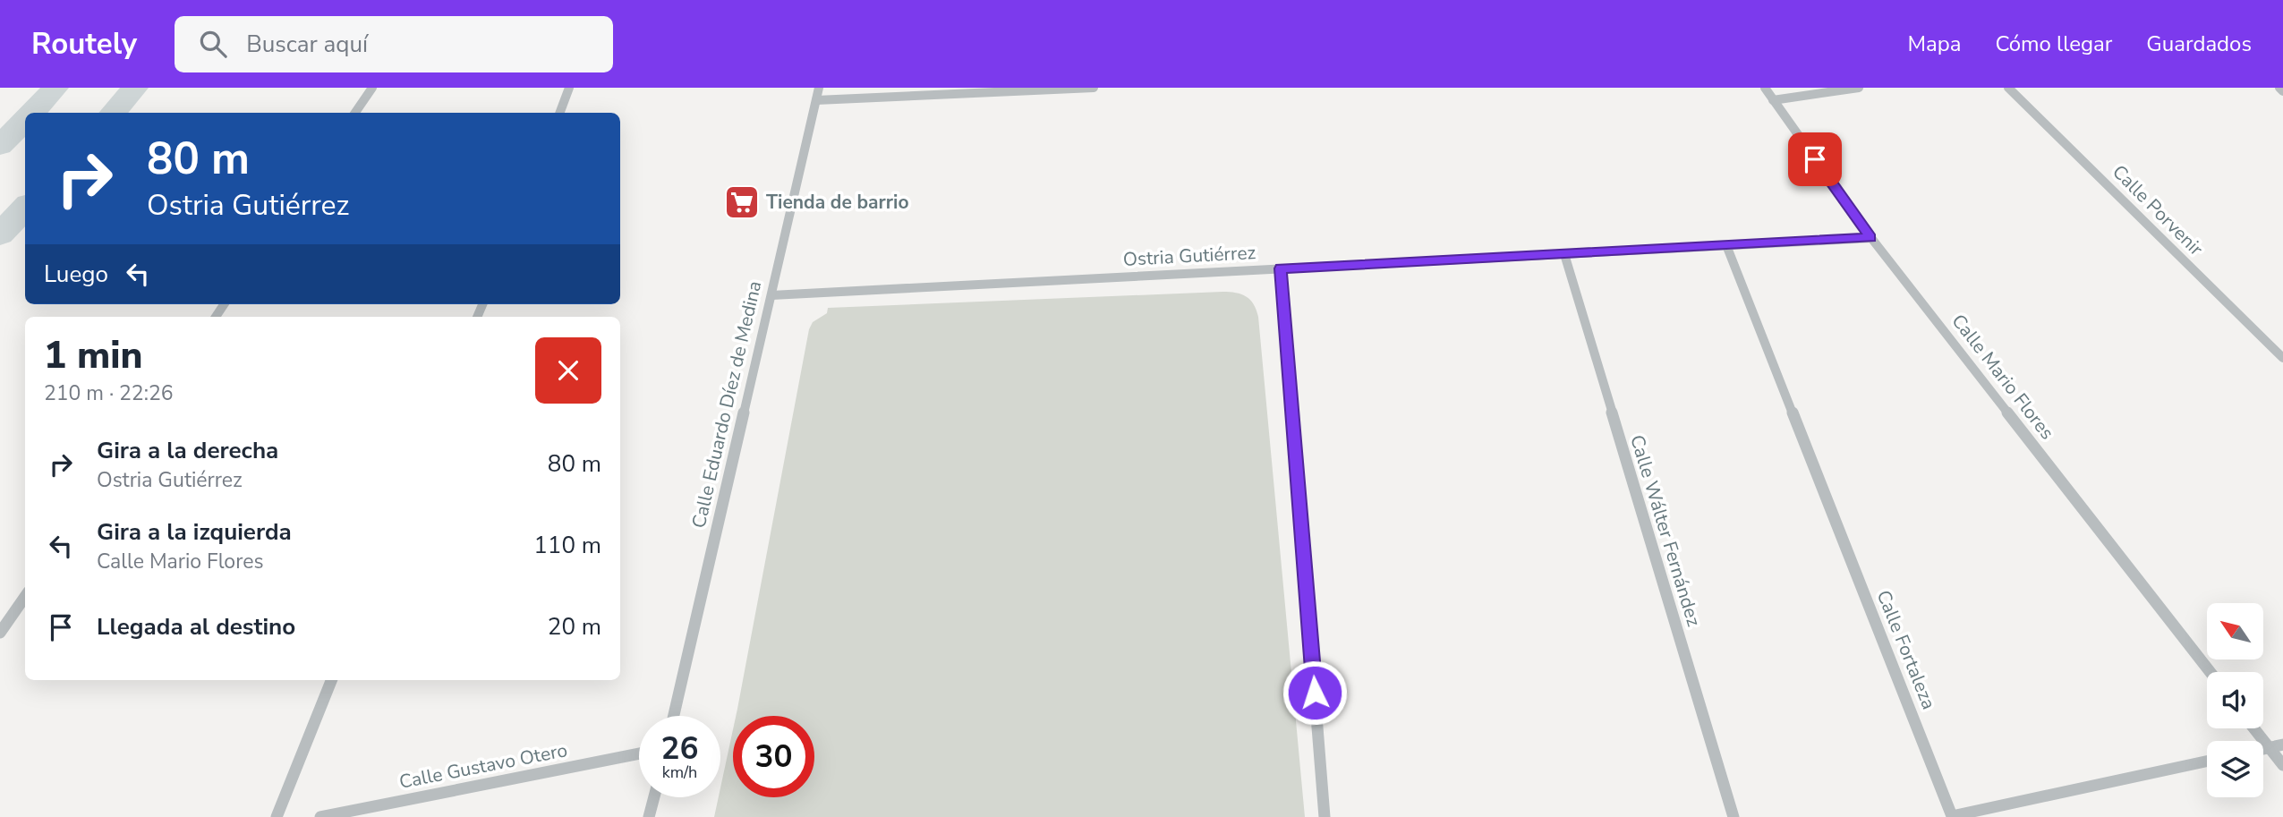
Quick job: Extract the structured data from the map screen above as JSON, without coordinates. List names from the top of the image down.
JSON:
{
  "streets": {
    "street": [
      "Calle Porvenir",
      "Ostria Gutiérrez",
      "Calle Mario Flores",
      "Calle Eduardo Díez de Medina",
      "Calle Wálter Fernández",
      "Calle Fortaleza",
      "Calle Gustavo Otero"
    ]
  },
  "crossings": [
    ["Ostria Gutiérrez", "Calle Mario Flores"],
    ["Ostria Gutiérrez", "Calle Eduardo Díez de Medina"],
    ["Ostria Gutiérrez", "Calle Wálter Fernández"],
    ["Ostria Gutiérrez", "Calle Fortaleza"]
  ],
  "places": {
    "supermarket": ["Tienda de barrio"]
  },
  "north": "top left",
  "page": {
    "header": "Routely",
    "search": "Buscar aquí",
    "nav": ["Mapa", "Cómo llegar", "Guardados"],
    "turn": ["80 m", "Ostria Gutiérrez"],
    "then": "Luego",
    "heading": ["1 min", "210 m · 22:26"],
    "list": [
      {
        "name": "Gira a la derecha",
        "note": "Ostria Gutiérrez",
        "value": "80 m"
      },
      {
        "name": "Gira a la izquierda",
        "note": "Calle Mario Flores",
        "value": "110 m"
      },
      {
        "name": "Llegada al destino",
        "value": "20 m"
      }
    ],
    "speed": "26 km/h",
    "limit": "30"
  }
}
